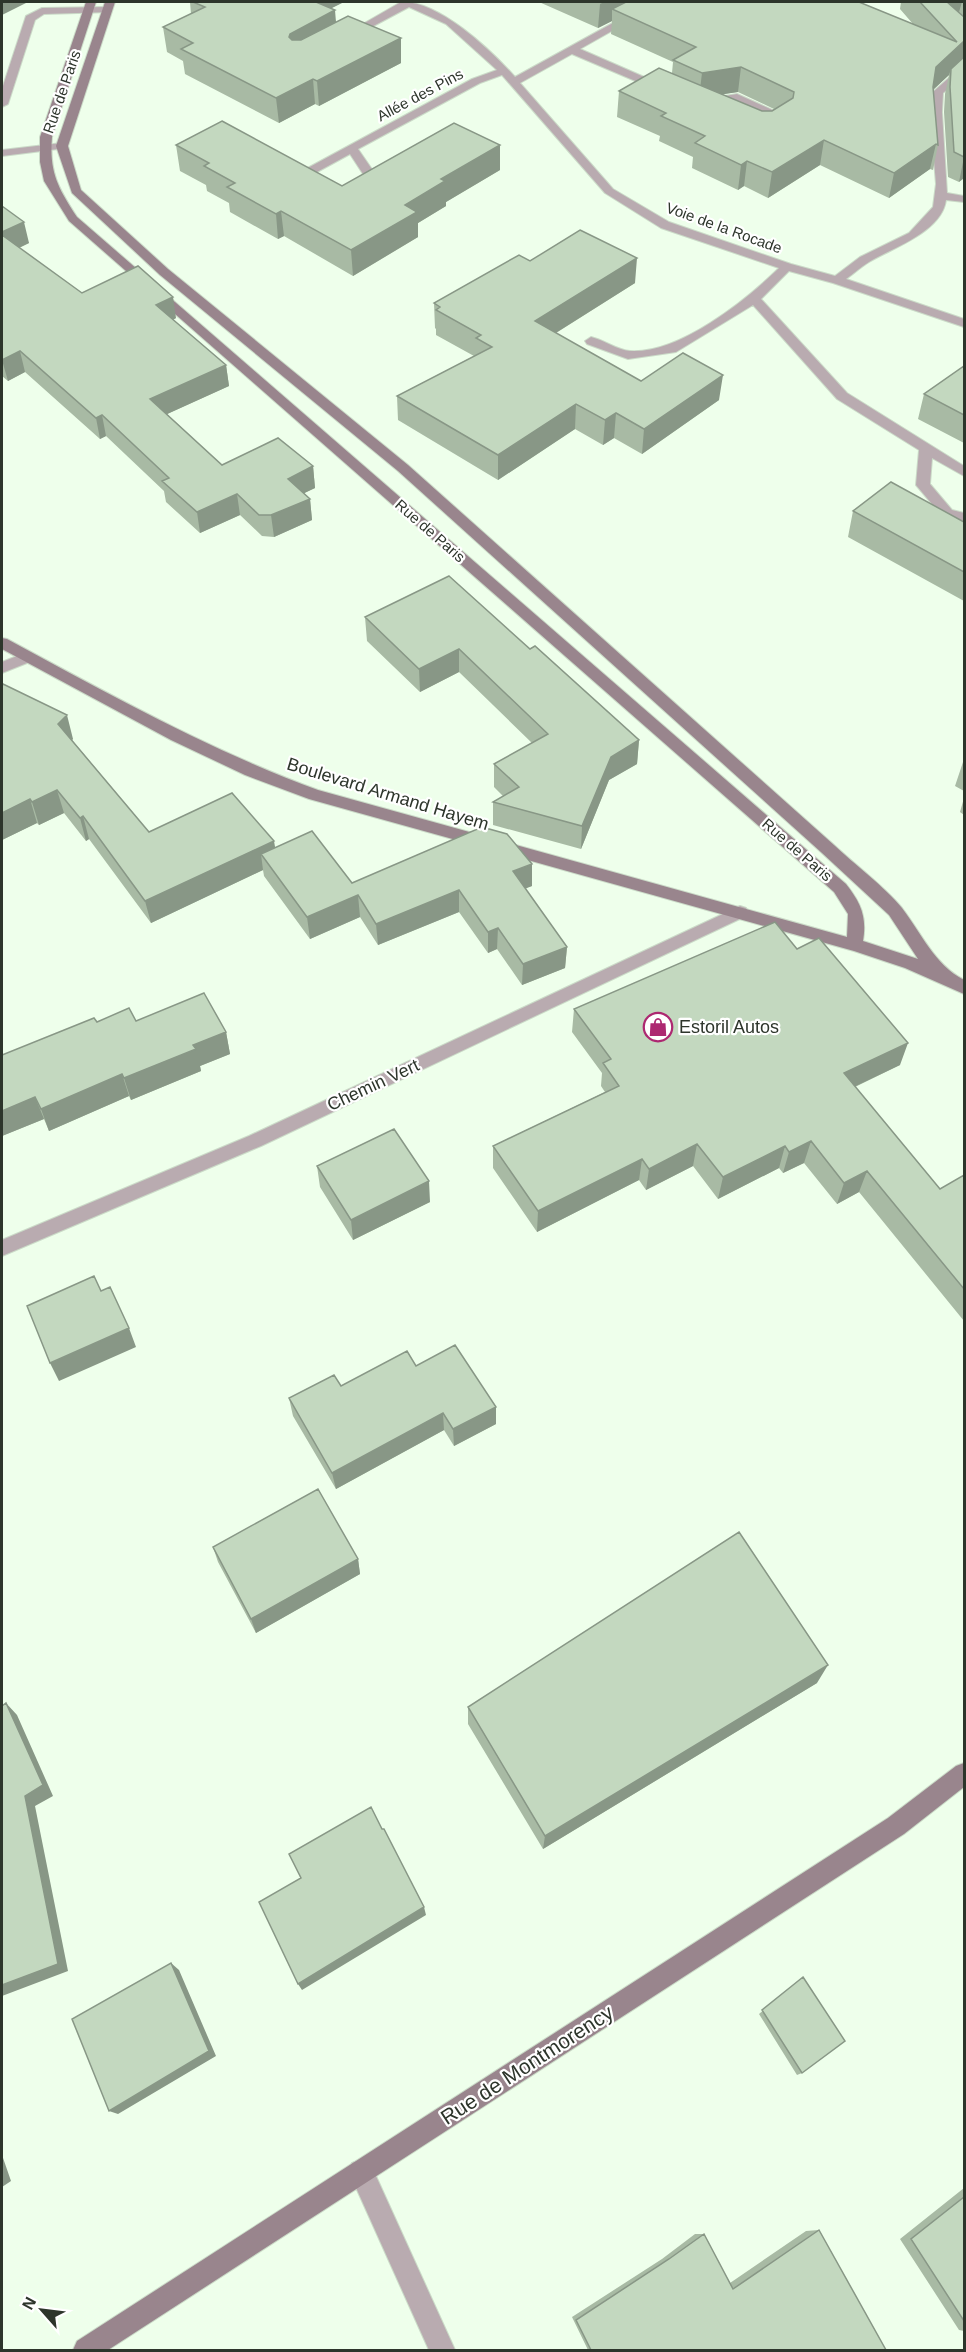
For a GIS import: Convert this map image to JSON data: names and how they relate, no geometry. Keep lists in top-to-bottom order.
{
  "streets": {
    "main road": ["Rue de Paris", "Boulevard Armand Hayem", "Rue de Montmorency"],
    "street": ["Allée des Pins", "Voie de la Rocade", "Chemin Vert"]
  },
  "crossings": [
    ["Rue de Paris", "Boulevard Armand Hayem"],
    ["Allée des Pins", "Voie de la Rocade"],
    ["Boulevard Armand Hayem", "Chemin Vert"]
  ],
  "places": {
    "shop": ["Estoril Autos"]
  },
  "north": "top left"
}
